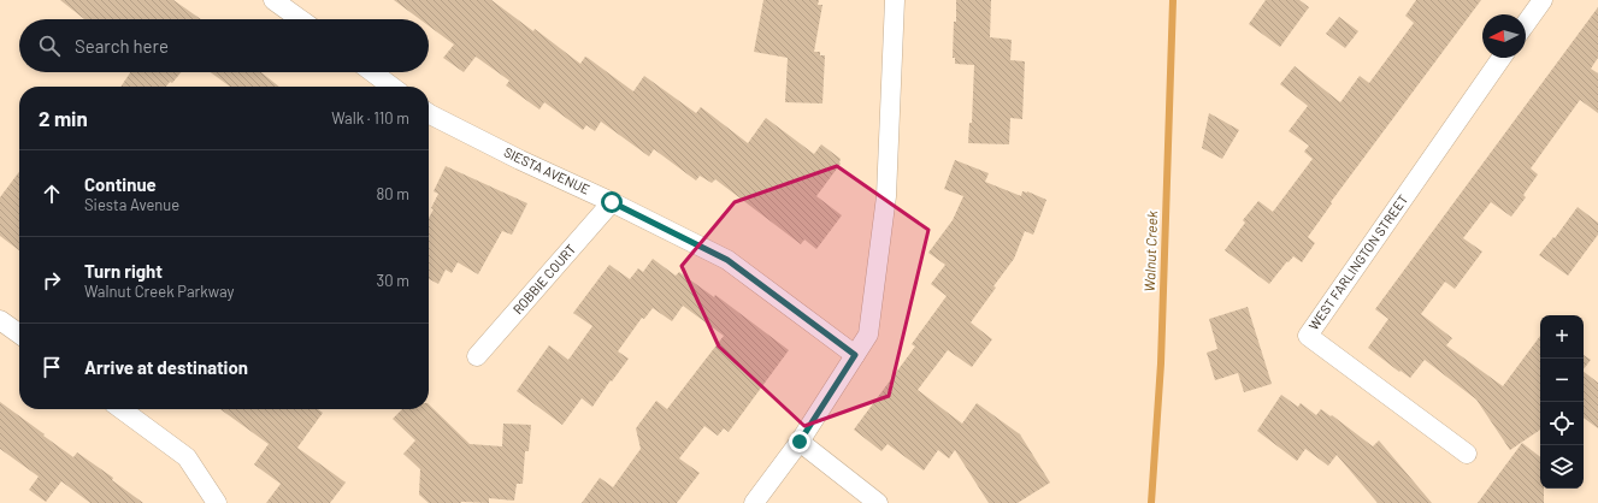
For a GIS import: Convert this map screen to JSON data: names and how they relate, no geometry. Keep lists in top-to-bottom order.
{
  "streets": {
    "street": ["SIESTA AVENUE", "WEST FARLINGTON STREET", "ROBBIE COURT"]
  },
  "crossings": [
    ["SIESTA AVENUE", "ROBBIE COURT"]
  ],
  "water": ["Walnut Creek"],
  "north": "left",
  "page": {
    "search": "Search here",
    "heading": ["2 min", "Walk · 110 m"],
    "list": [
      ["Continue", "Siesta Avenue", "80 m"],
      ["Turn right", "Walnut Creek Parkway", "30 m"],
      "Arrive at destination"
    ],
    "map_buttons": ["+", "−"]
  }
}
